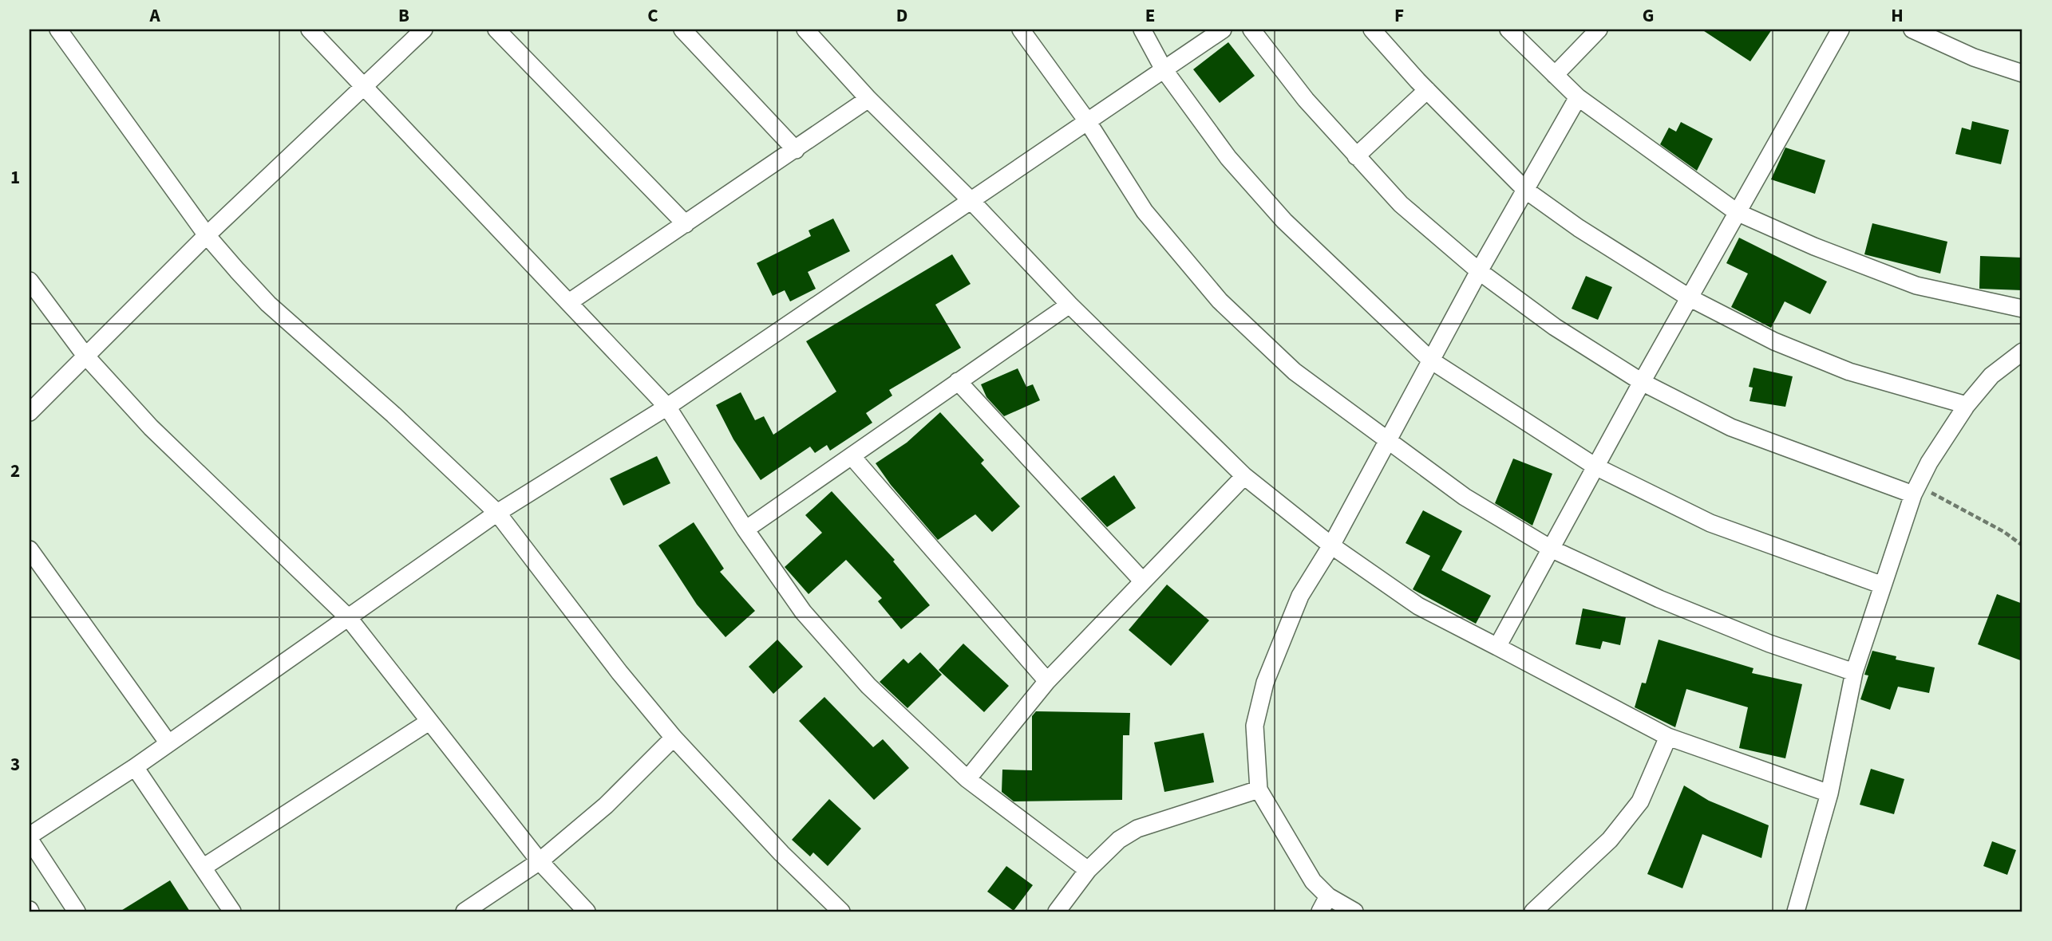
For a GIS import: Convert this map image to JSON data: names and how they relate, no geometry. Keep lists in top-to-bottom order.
{
  "grid": {
    "columns": [
      "A",
      "B",
      "C",
      "D",
      "E",
      "F",
      "G",
      "H"
    ],
    "rows": ["1", "2", "3"]
  }
}
